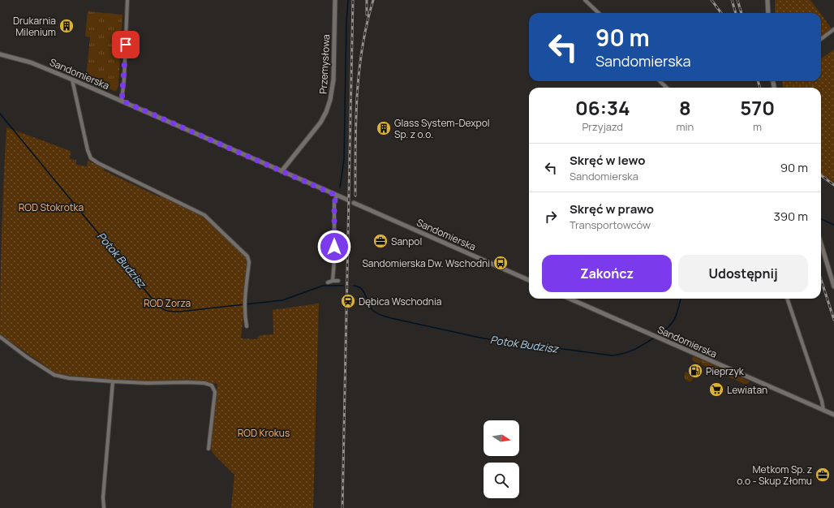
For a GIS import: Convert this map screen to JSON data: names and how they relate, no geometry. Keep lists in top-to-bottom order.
{
  "streets": {
    "street": ["Przemysłowa", "Sandomierska"]
  },
  "crossings": [
    ["Przemysłowa", "Sandomierska"]
  ],
  "water": ["Potok Budzisz"],
  "parks": ["ROD Stokrotka", "ROD Zorza", "ROD Krokus"],
  "places": {
    "building": ["Drukarnia Milenium", "Glass System-Dexpol Sp. z o.o."],
    "office": ["Sanpol", "Metkom Sp. z o.o - Skup Złomu"],
    "bus stop": ["Sandomierska Dw. Wschodni"],
    "station": ["Dębica Wschodnia"],
    "fuel station": ["Pieprzyk"],
    "supermarket": ["Lewiatan"]
  },
  "north": "right",
  "page": {
    "turn": ["90 m", "Sandomierska"],
    "eta": [
      "06:34",
      "Przyjazd",
      "8",
      "min",
      "570",
      "m"
    ],
    "list": [
      {
        "name": "Skręć w lewo",
        "note": "Sandomierska",
        "value": "90 m"
      },
      {
        "name": "Skręć w prawo",
        "note": "Transportowców",
        "value": "390 m"
      }
    ],
    "buttons": ["Zakończ", "Udostępnij"]
  }
}
